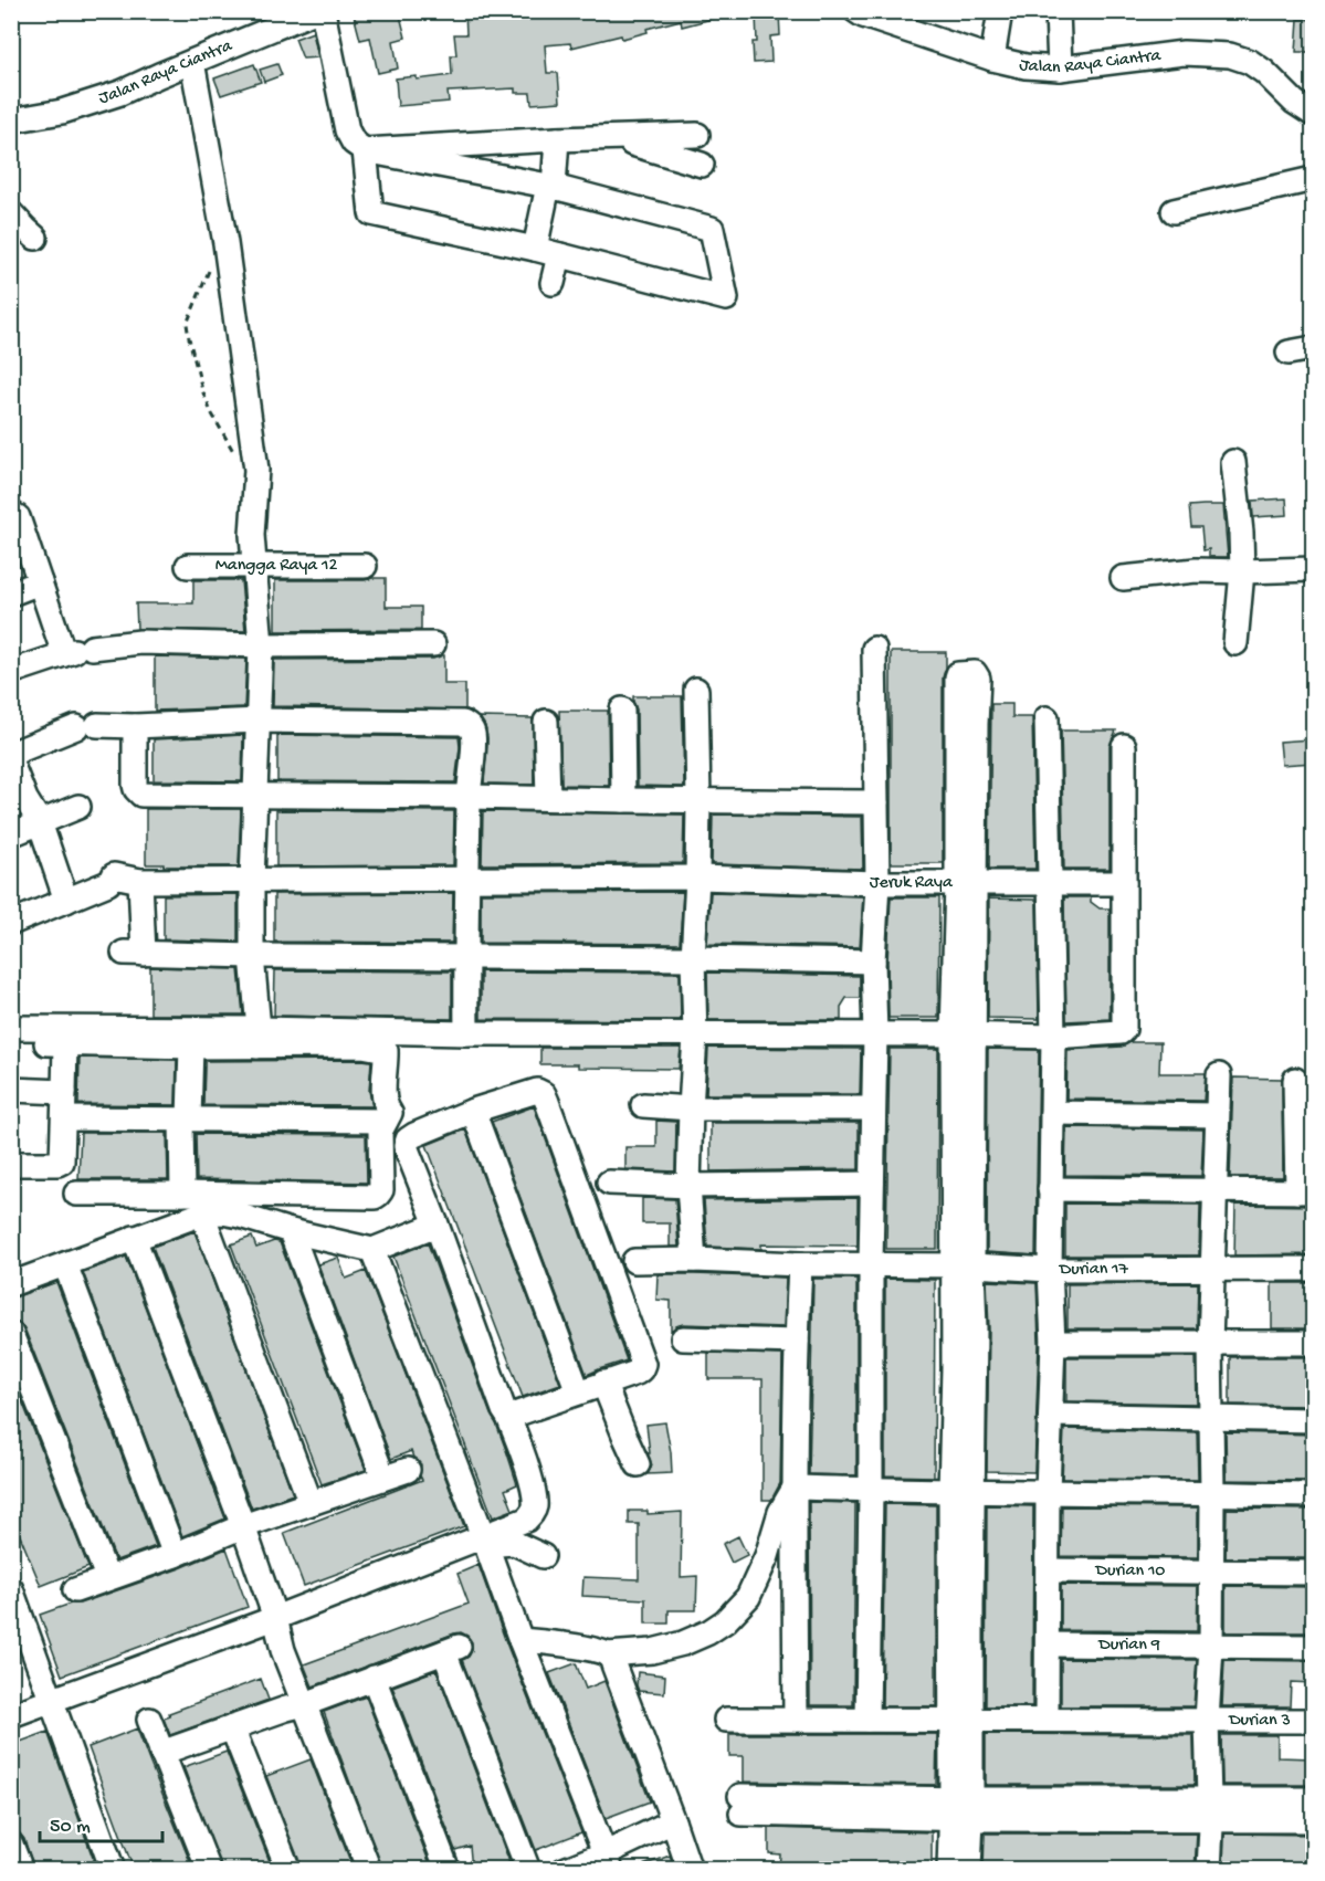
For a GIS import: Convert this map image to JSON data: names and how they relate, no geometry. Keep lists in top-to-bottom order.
{
  "streets": {
    "street": [
      "Jalan Raya Ciantra",
      "Mangga Raya 12",
      "Jeruk Raya",
      "Durian 17",
      "Durian 10",
      "Durian 9",
      "Durian 3"
    ]
  },
  "scale_bar": "50 m"
}
